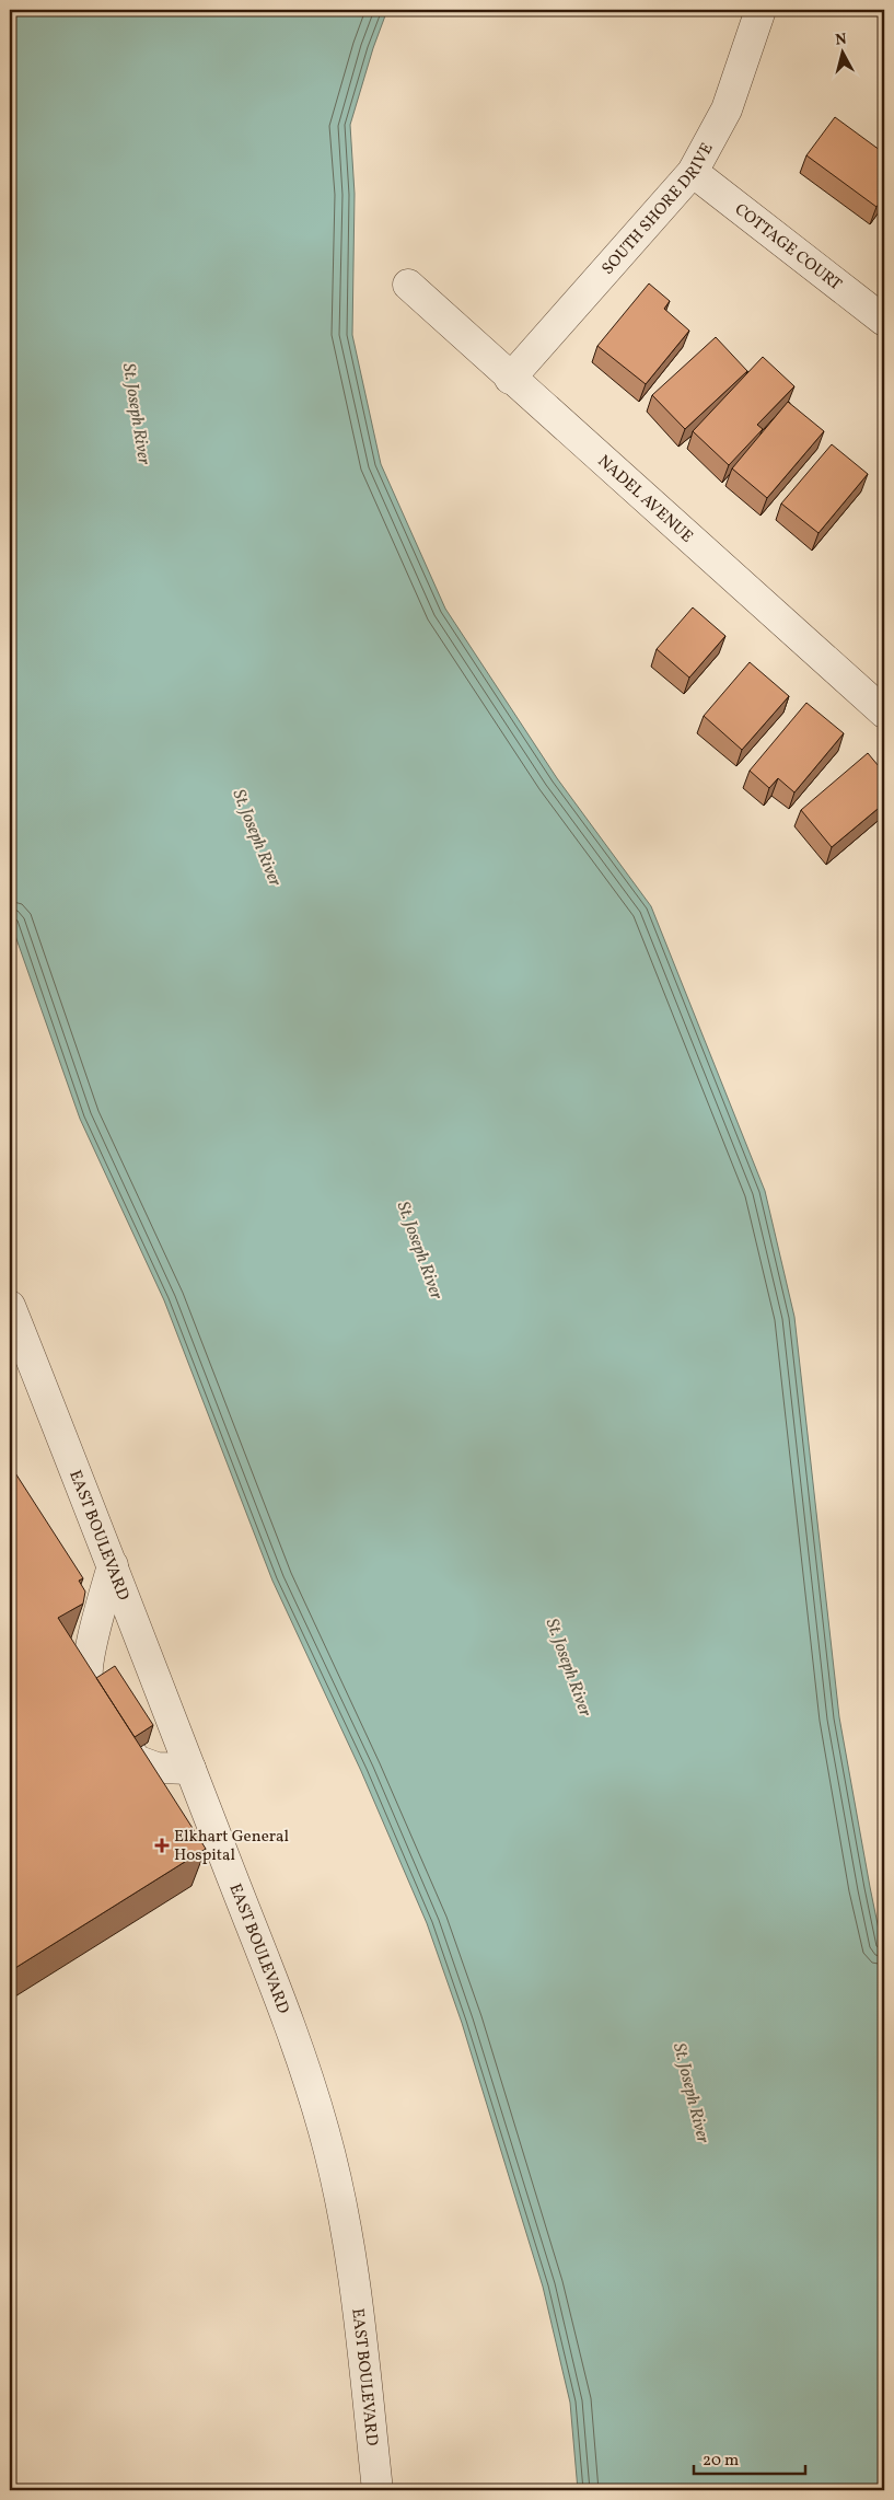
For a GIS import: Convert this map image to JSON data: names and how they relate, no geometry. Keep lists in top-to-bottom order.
{
  "streets": {
    "street": [
      "SOUTH SHORE DRIVE",
      "COTTAGE COURT",
      "NADEL AVENUE",
      "EAST BOULEVARD"
    ]
  },
  "crossings": [
    ["SOUTH SHORE DRIVE", "COTTAGE COURT"],
    ["SOUTH SHORE DRIVE", "NADEL AVENUE"]
  ],
  "water": ["St. Joseph River"],
  "places": {
    "health": ["Elkhart General Hospital"]
  },
  "scale_bar": "20 m",
  "north": "top"
}
